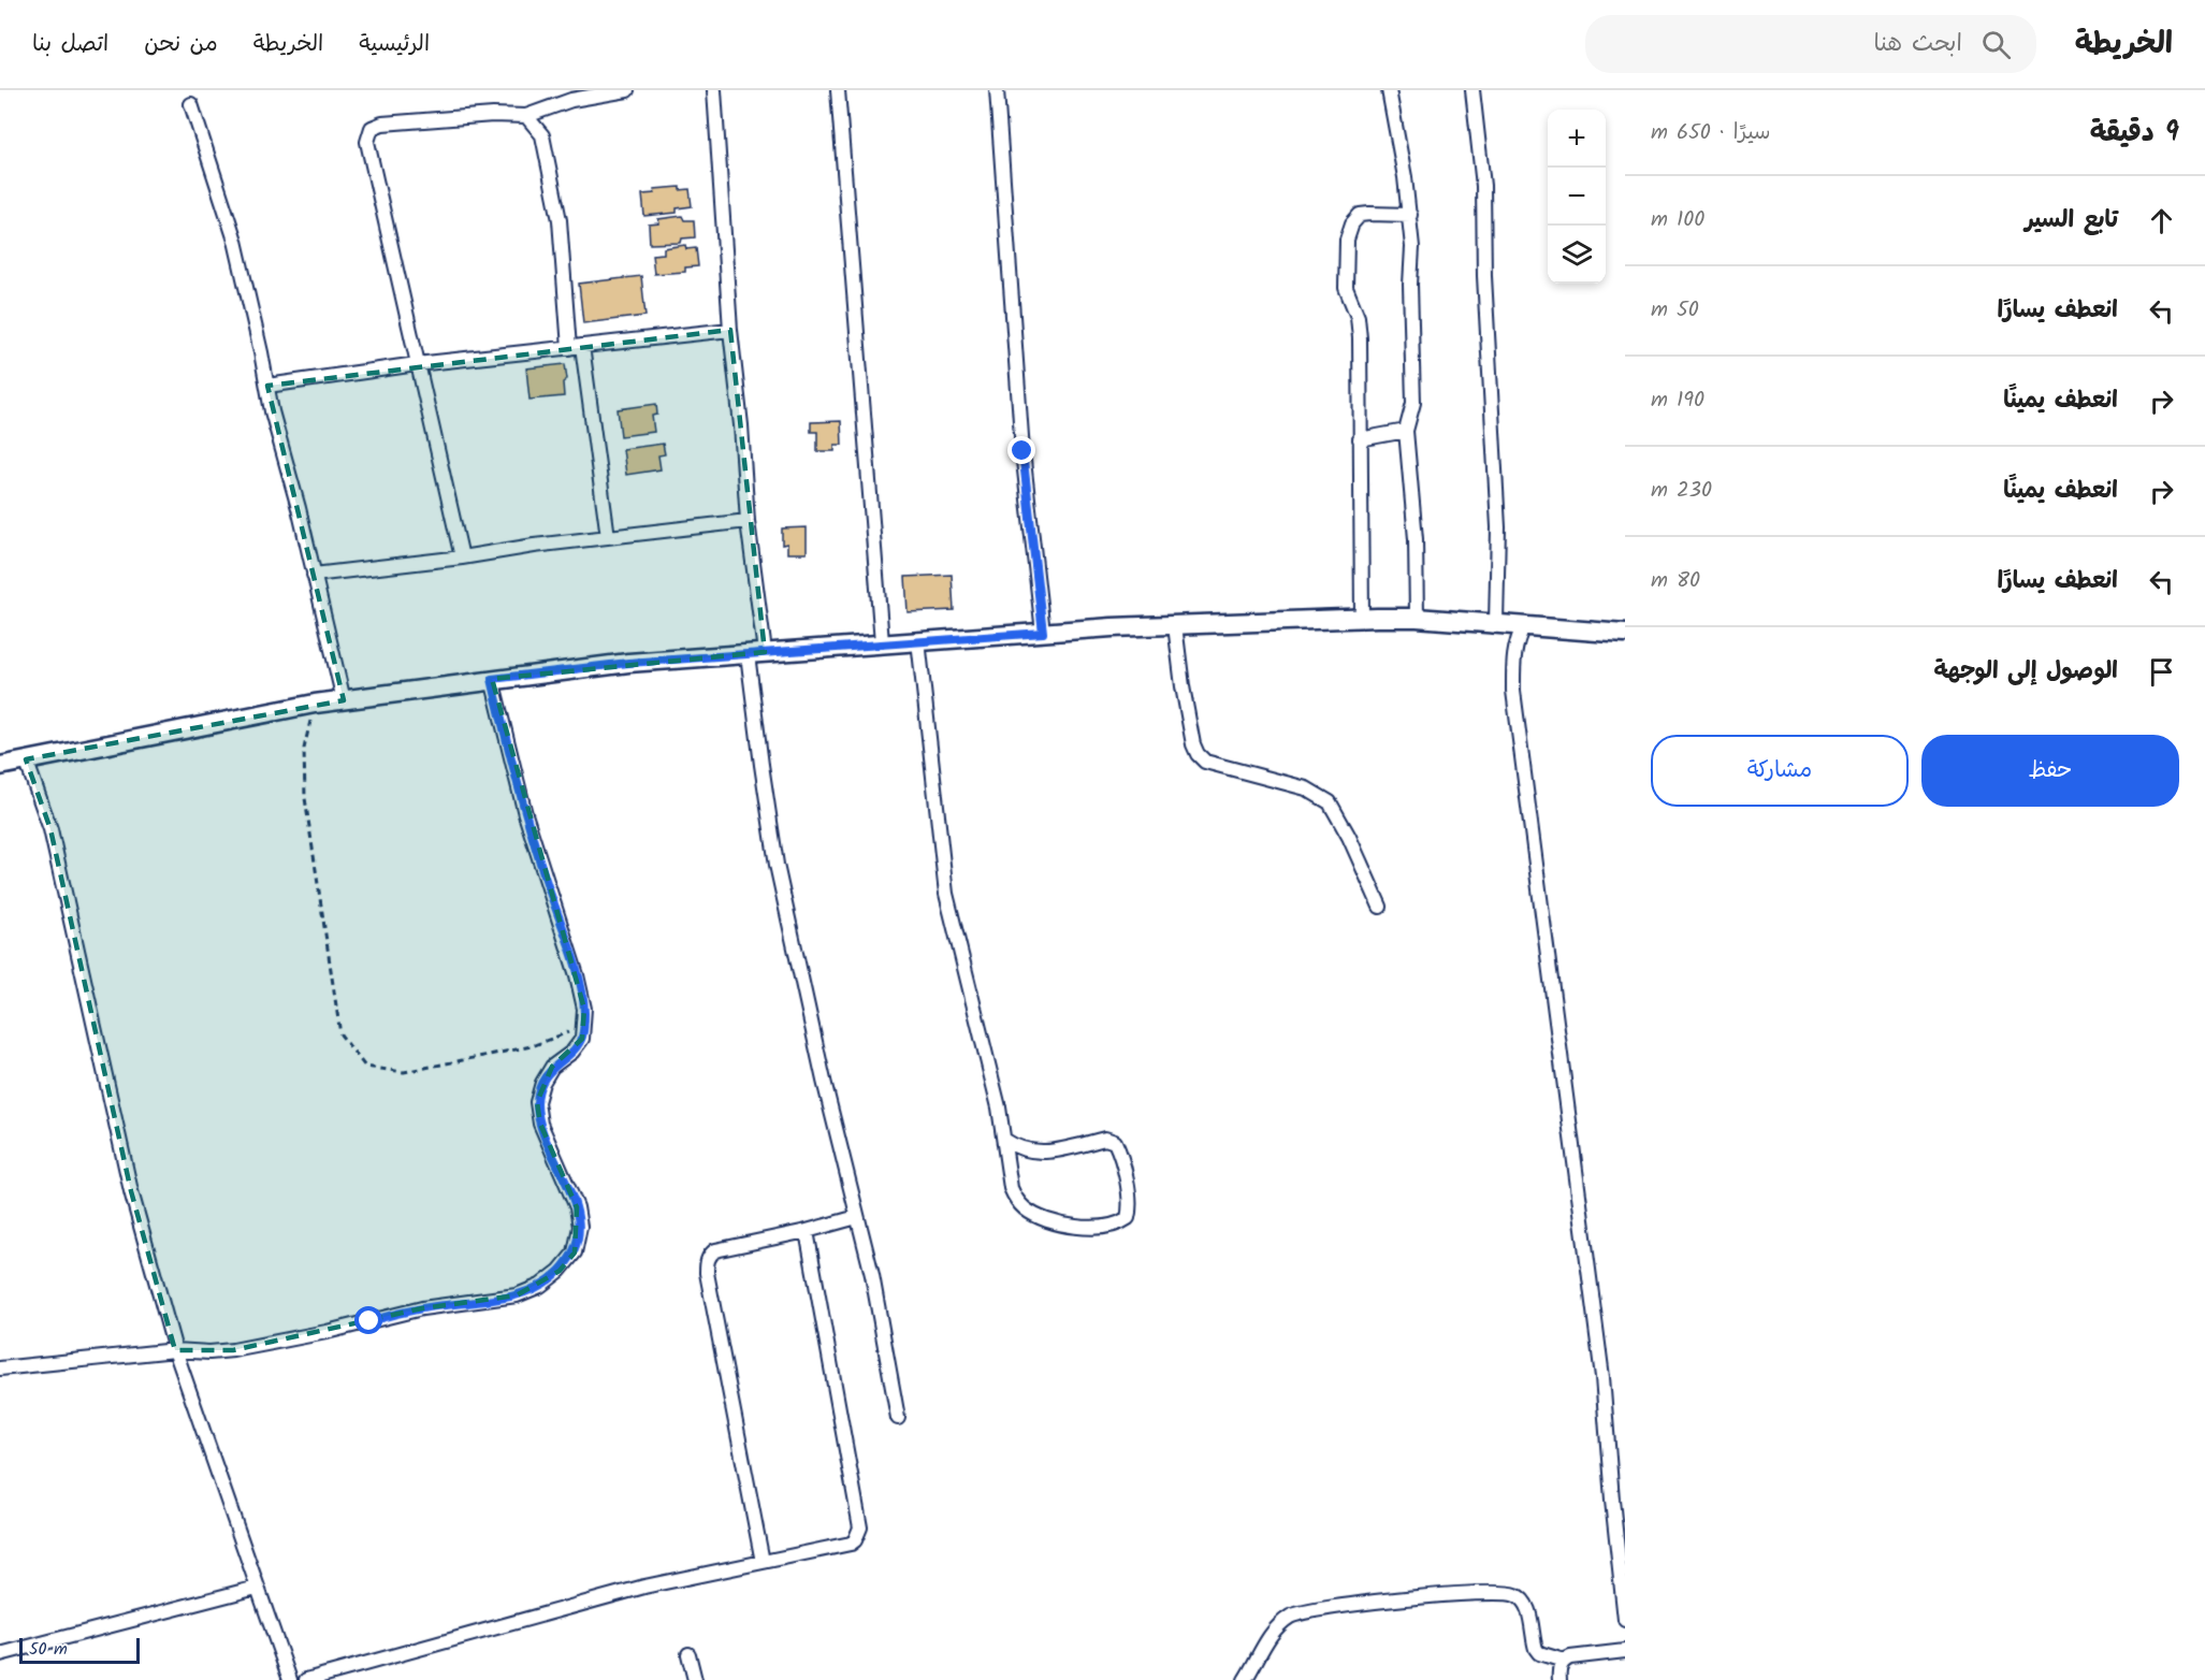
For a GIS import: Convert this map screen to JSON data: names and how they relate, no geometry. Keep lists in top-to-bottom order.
{
  "scale_bar": "50 m",
  "page": {
    "header": "الخريطة",
    "search": "ابحث هنا",
    "nav": [
      "الرئيسية",
      "الخريطة",
      "من نحن",
      "اتصل بنا"
    ],
    "heading": ["9 دقيقة", "سيرًا · 650 m"],
    "map_buttons": ["+", "−"],
    "list": [
      ["تابع السير", "100 m"],
      ["انعطف يسارًا", "50 m"],
      ["انعطف يمينًا", "190 m"],
      ["انعطف يمينًا", "230 m"],
      ["انعطف يسارًا", "80 m"],
      "الوصول إلى الوجهة"
    ],
    "buttons": ["حفظ", "مشاركة"],
    "scale": "50 m"
  }
}
